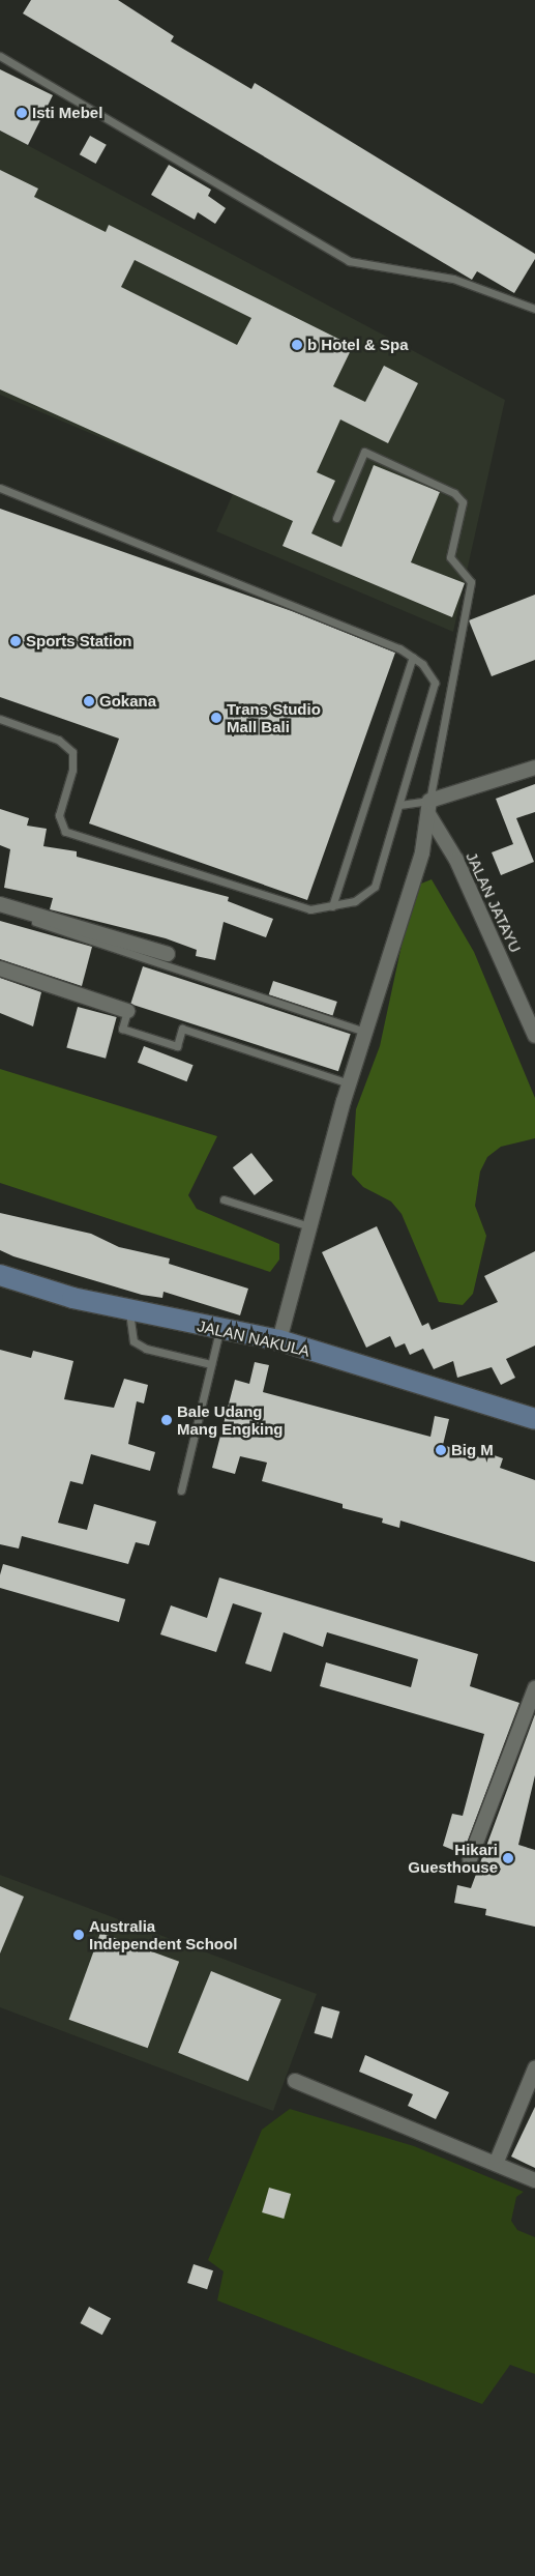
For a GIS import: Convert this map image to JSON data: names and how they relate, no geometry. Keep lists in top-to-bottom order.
{
  "streets": {
    "main road": ["JALAN NAKULA"],
    "street": ["JALAN JATAYU"]
  },
  "places": [
    "Isti Mebel",
    "b Hotel & Spa",
    "Sports Station",
    "Gokana",
    "Trans Studio Mall Bali",
    "Bale Udang Mang Engking",
    "Big M",
    "Hikari Guesthouse",
    "Australia Independent School"
  ]
}
